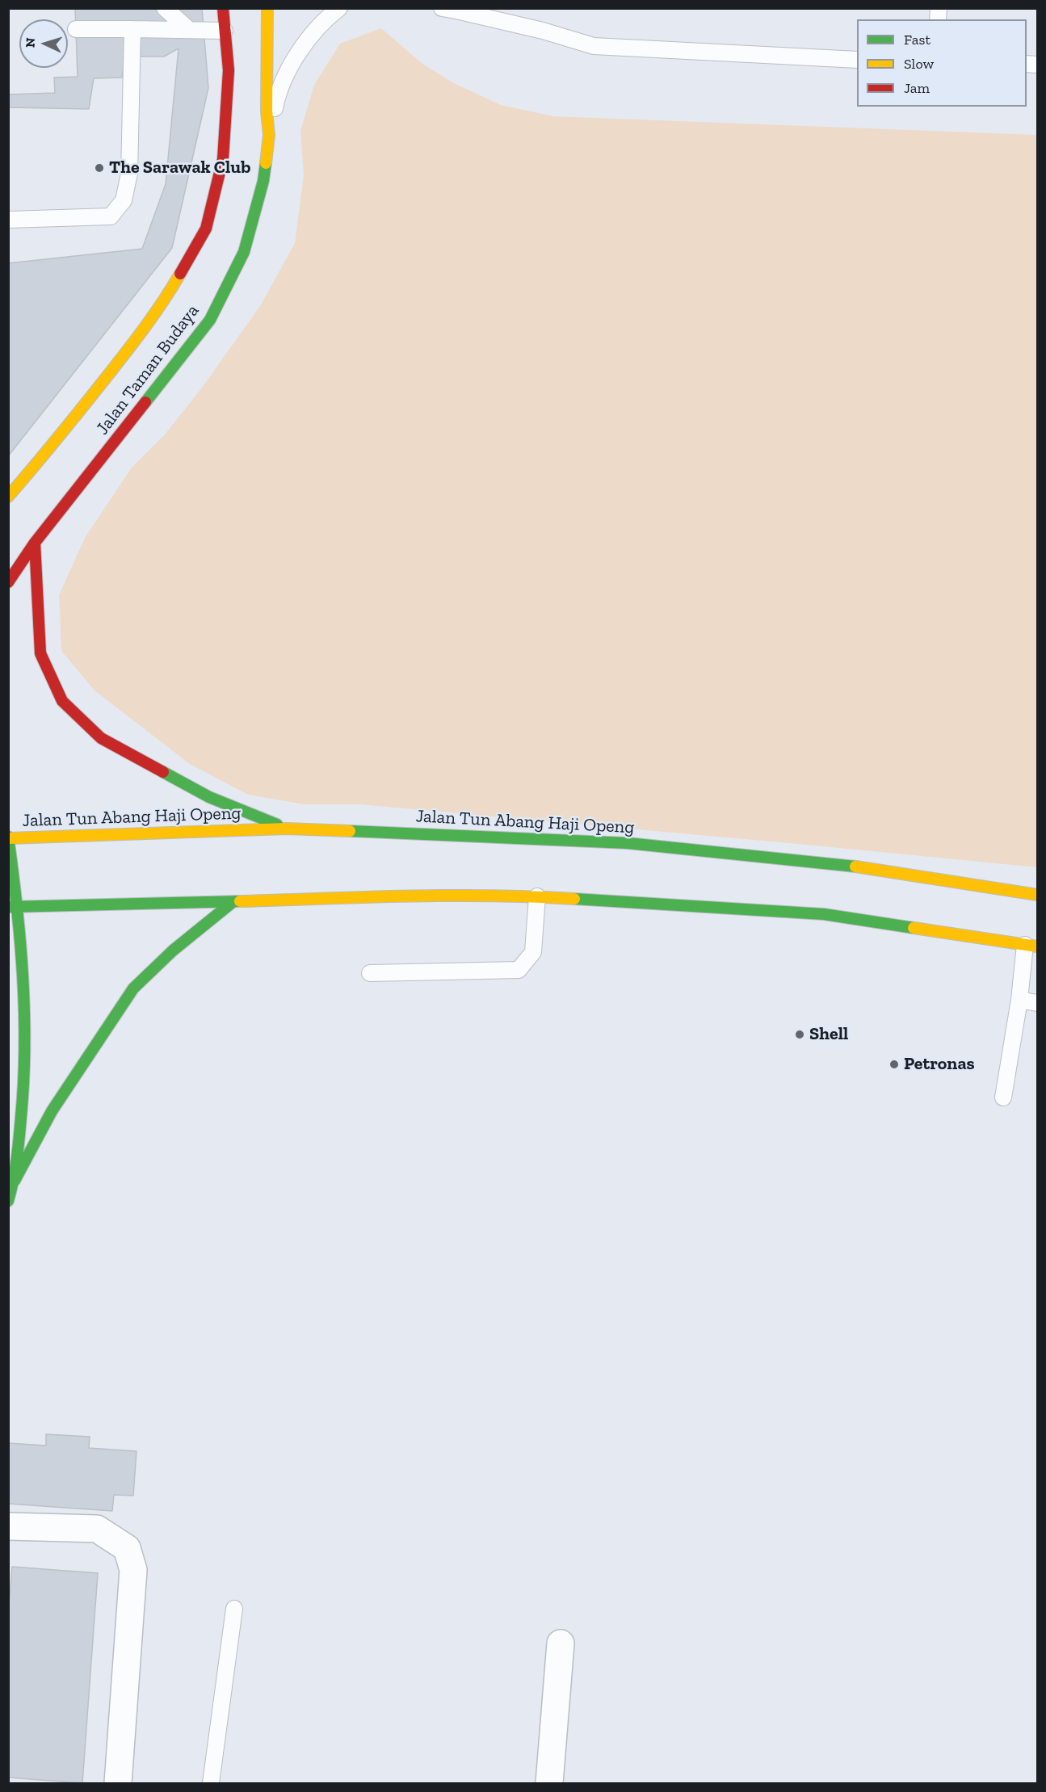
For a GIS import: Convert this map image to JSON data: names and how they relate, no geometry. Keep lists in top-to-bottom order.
{
  "streets": {
    "main road": ["Jalan Taman Budaya", "Jalan Tun Abang Haji Openg"]
  },
  "places": ["The Sarawak Club", "Shell", "Petronas"],
  "legend": ["Fast", "Slow", "Jam"],
  "north": "left"
}
